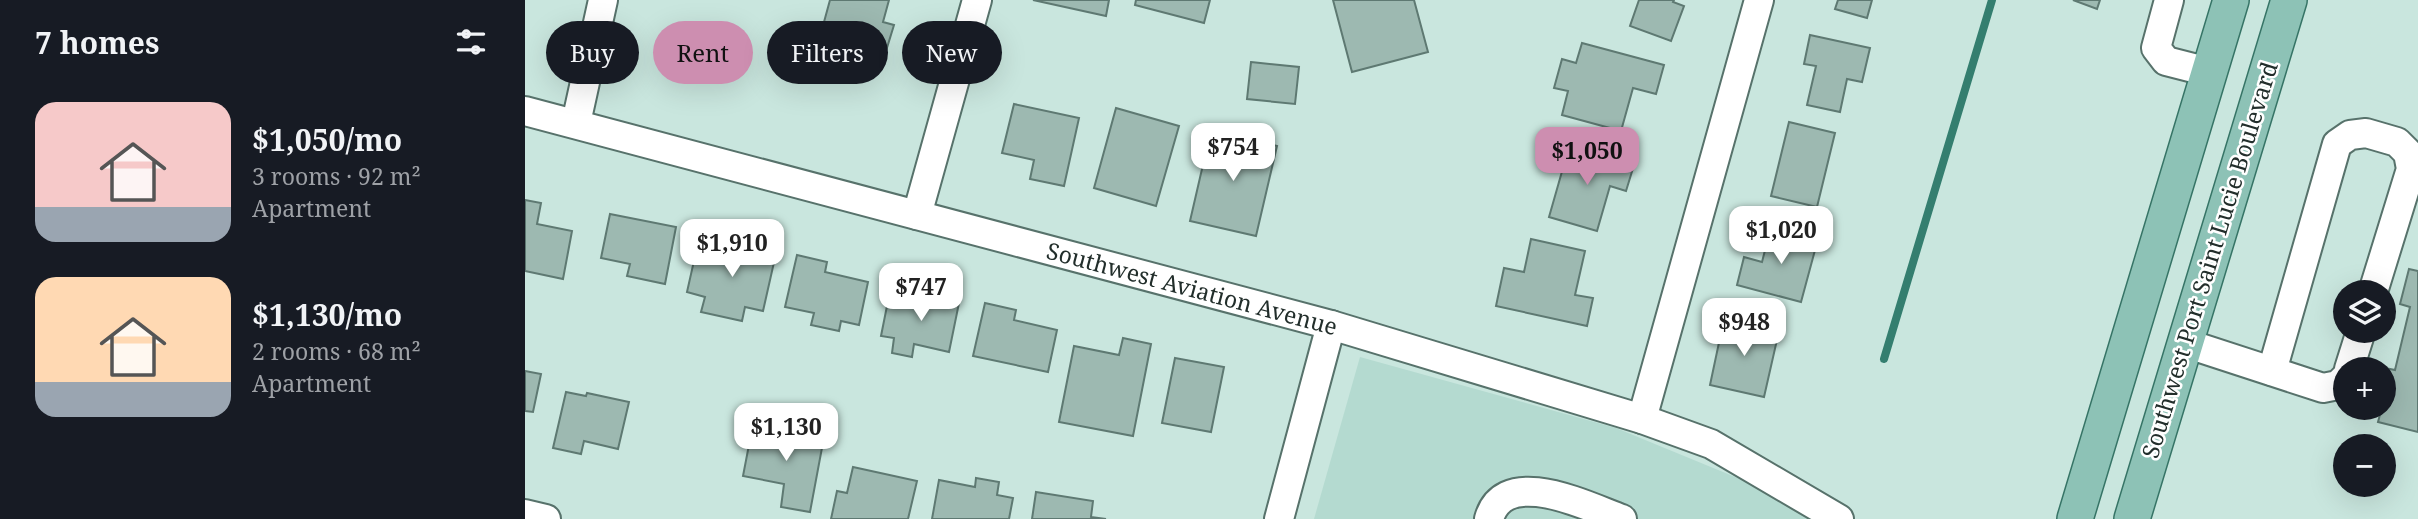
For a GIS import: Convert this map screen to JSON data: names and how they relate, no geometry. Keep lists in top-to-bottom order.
{
  "streets": {
    "main road": ["Southwest Port Saint Lucie Boulevard"],
    "street": ["Southwest Aviation Avenue"]
  },
  "page": {
    "heading": "7 homes",
    "chip": [
      "Buy",
      "Rent",
      "Filters",
      "New"
    ],
    "list": [
      {
        "name": "$1,050/mo",
        "note": "3 rooms · 92 m² · Apartment"
      },
      {
        "name": "$1,130/mo",
        "note": "2 rooms · 68 m² · Apartment"
      }
    ],
    "price": [
      "$754",
      "$1,050",
      "$1,020",
      "$1,910",
      "$747",
      "$948",
      "$1,130"
    ],
    "map_buttons": ["+", "−"]
  }
}
